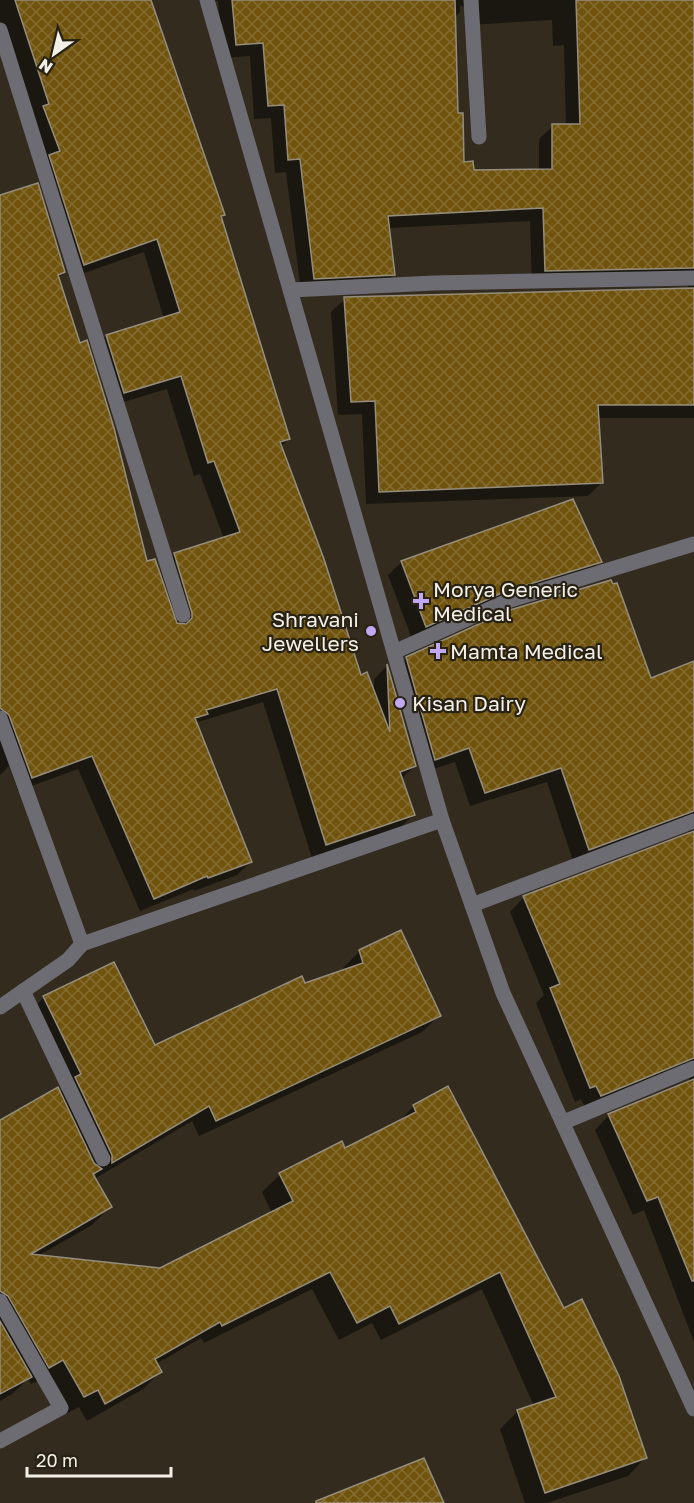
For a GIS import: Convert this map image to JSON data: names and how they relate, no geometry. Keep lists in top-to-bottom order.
{
  "places": {
    "health": ["Morya Generic Medical", "Mamta Medical"],
    "other": ["Shravani Jewellers", "Kisan Dairy"]
  },
  "scale_bar": "20 m",
  "north": "bottom left"
}
